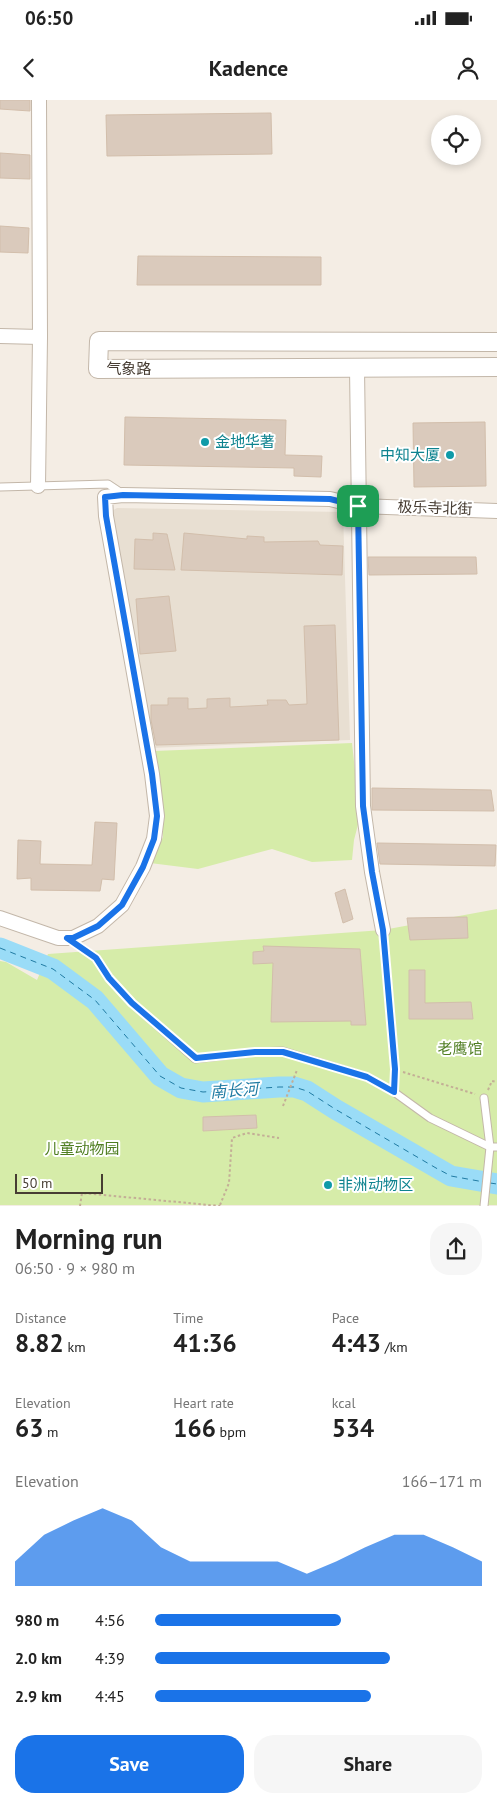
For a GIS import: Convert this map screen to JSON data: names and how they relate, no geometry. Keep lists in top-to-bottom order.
{
  "streets": {
    "street": ["气象路", "极乐寺北街"]
  },
  "water": ["南长河"],
  "parks": ["老鹰馆", "儿童动物园"],
  "places": ["金地华著", "中知大厦", "非洲动物区"],
  "scale_bar": "50 m",
  "page": {
    "status": "06:50",
    "header": "Kadence",
    "scale": "50 m",
    "heading": ["Morning run", "06:50 · 9 × 980 m"],
    "stats": [
      ["Distance", "8.82 km"],
      ["Time", "41:36"],
      ["Pace", "4:43 /km"],
      ["Elevation", "63 m"],
      ["Heart rate", "166 bpm"],
      ["kcal", "534"]
    ],
    "chart": ["Elevation", "166–171 m"],
    "list": [
      {
        "name": "980 m",
        "note": "4:56"
      },
      {
        "name": "2.0 km",
        "note": "4:39"
      },
      {
        "name": "2.9 km",
        "note": "4:45"
      }
    ],
    "buttons": ["Save", "Share"]
  }
}
